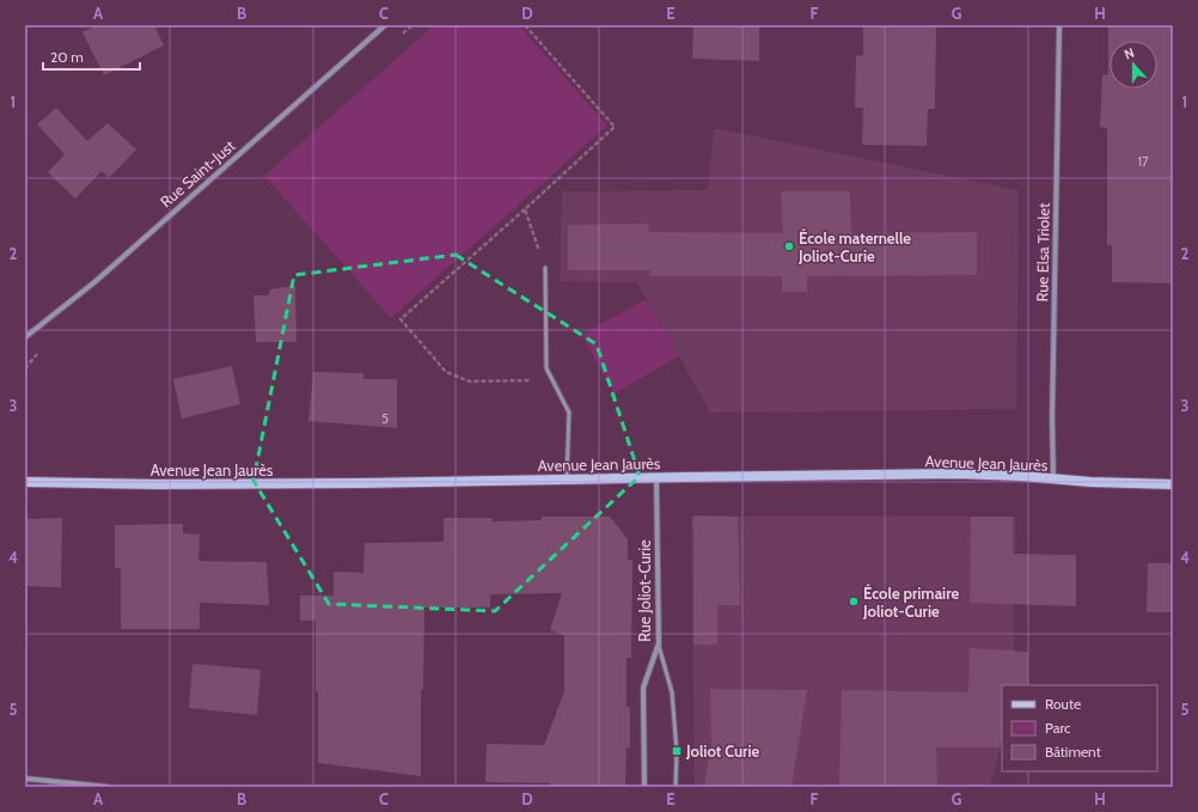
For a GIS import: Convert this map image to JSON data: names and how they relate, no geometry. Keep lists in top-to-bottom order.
{
  "streets": {
    "main road": ["Avenue Jean Jaurès"],
    "street": ["Rue Saint-Just", "Rue Elsa Triolet", "Rue Joliot-Curie"]
  },
  "crossings": [
    ["Rue Elsa Triolet", "Avenue Jean Jaurès"],
    ["Avenue Jean Jaurès", "Rue Joliot-Curie"]
  ],
  "places": {
    "other": ["École maternelle Joliot-Curie", "École primaire Joliot-Curie"],
    "transit": ["Joliot Curie"]
  },
  "house_numbers": ["17", "5"],
  "legend": ["Route", "Parc", "Bâtiment"],
  "scale_bar": "20 m",
  "north": "top",
  "grid": {
    "columns": [
      "A",
      "B",
      "C",
      "D",
      "E",
      "F",
      "G",
      "H"
    ],
    "rows": [
      "1",
      "2",
      "3",
      "4",
      "5"
    ]
  }
}
